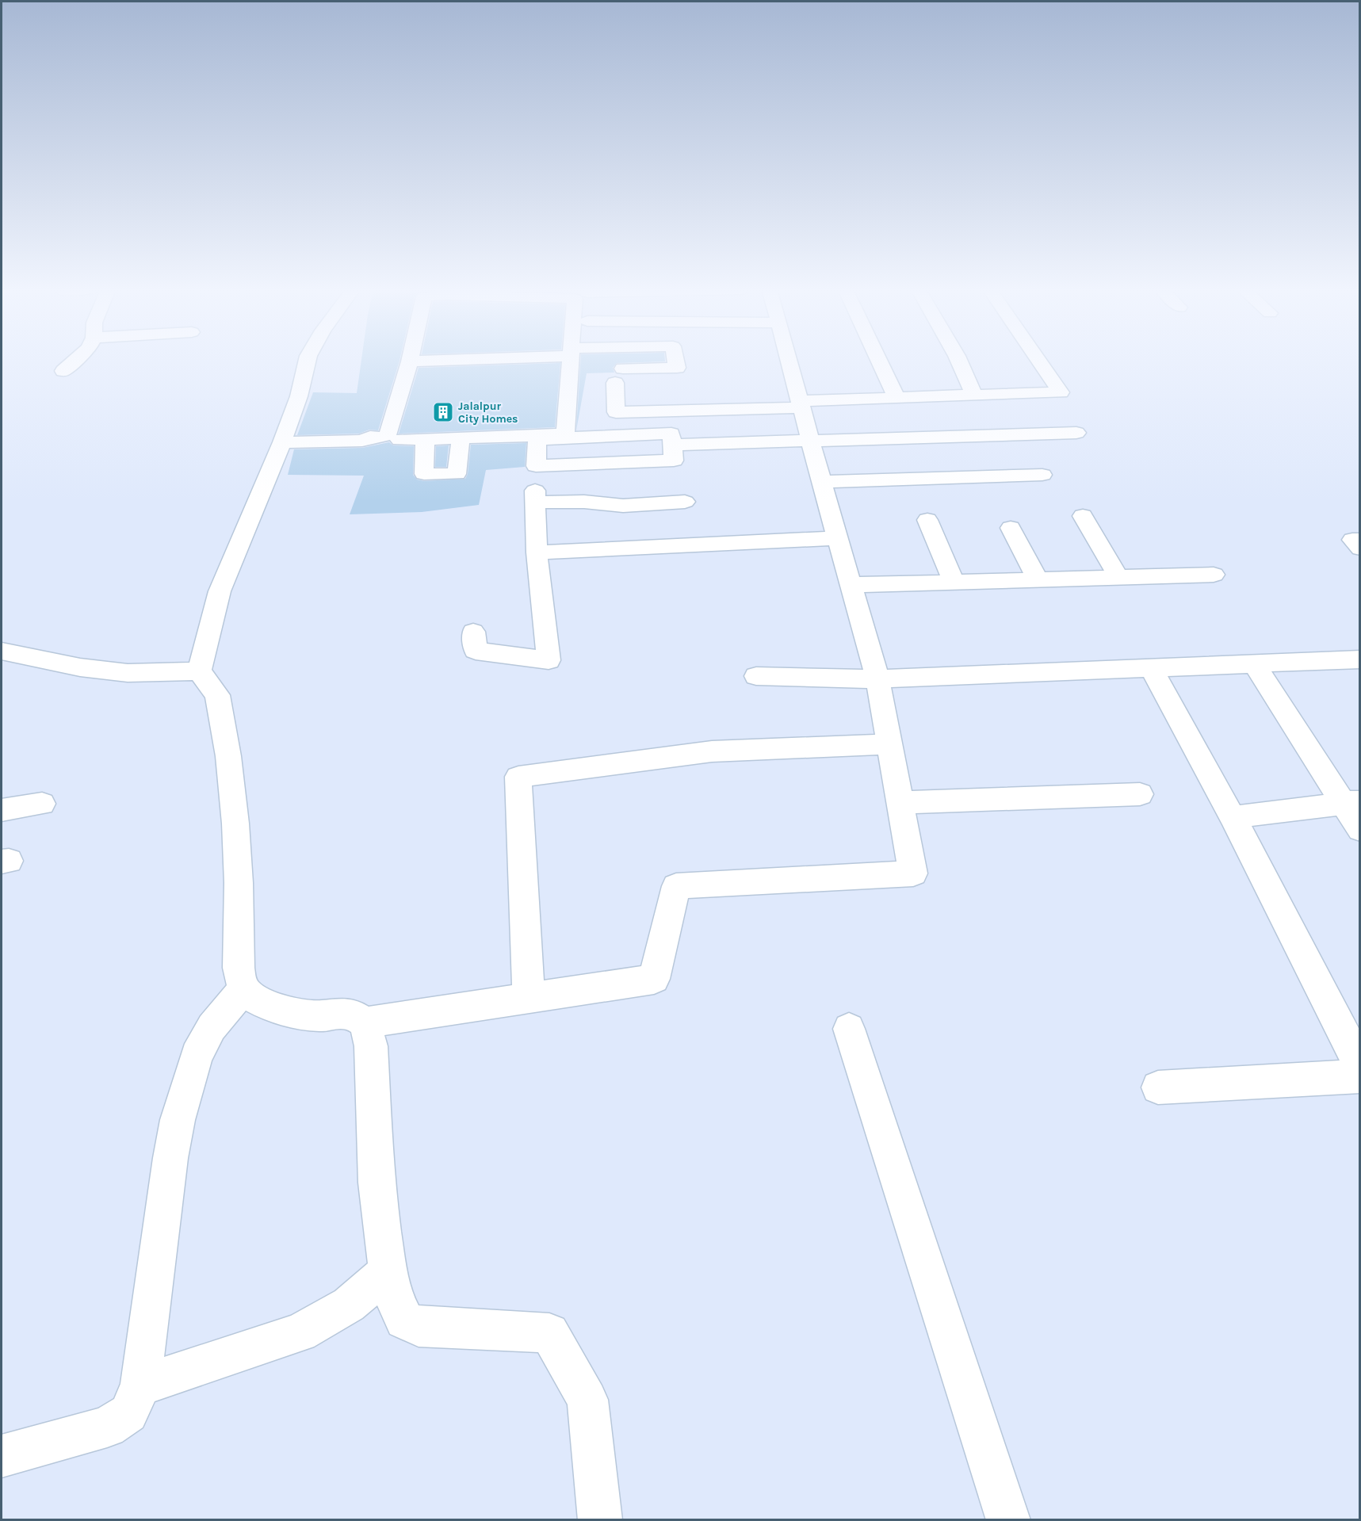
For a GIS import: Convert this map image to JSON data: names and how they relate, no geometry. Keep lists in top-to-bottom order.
{
  "places": {
    "building": ["Jalalpur City Homes"]
  }
}
